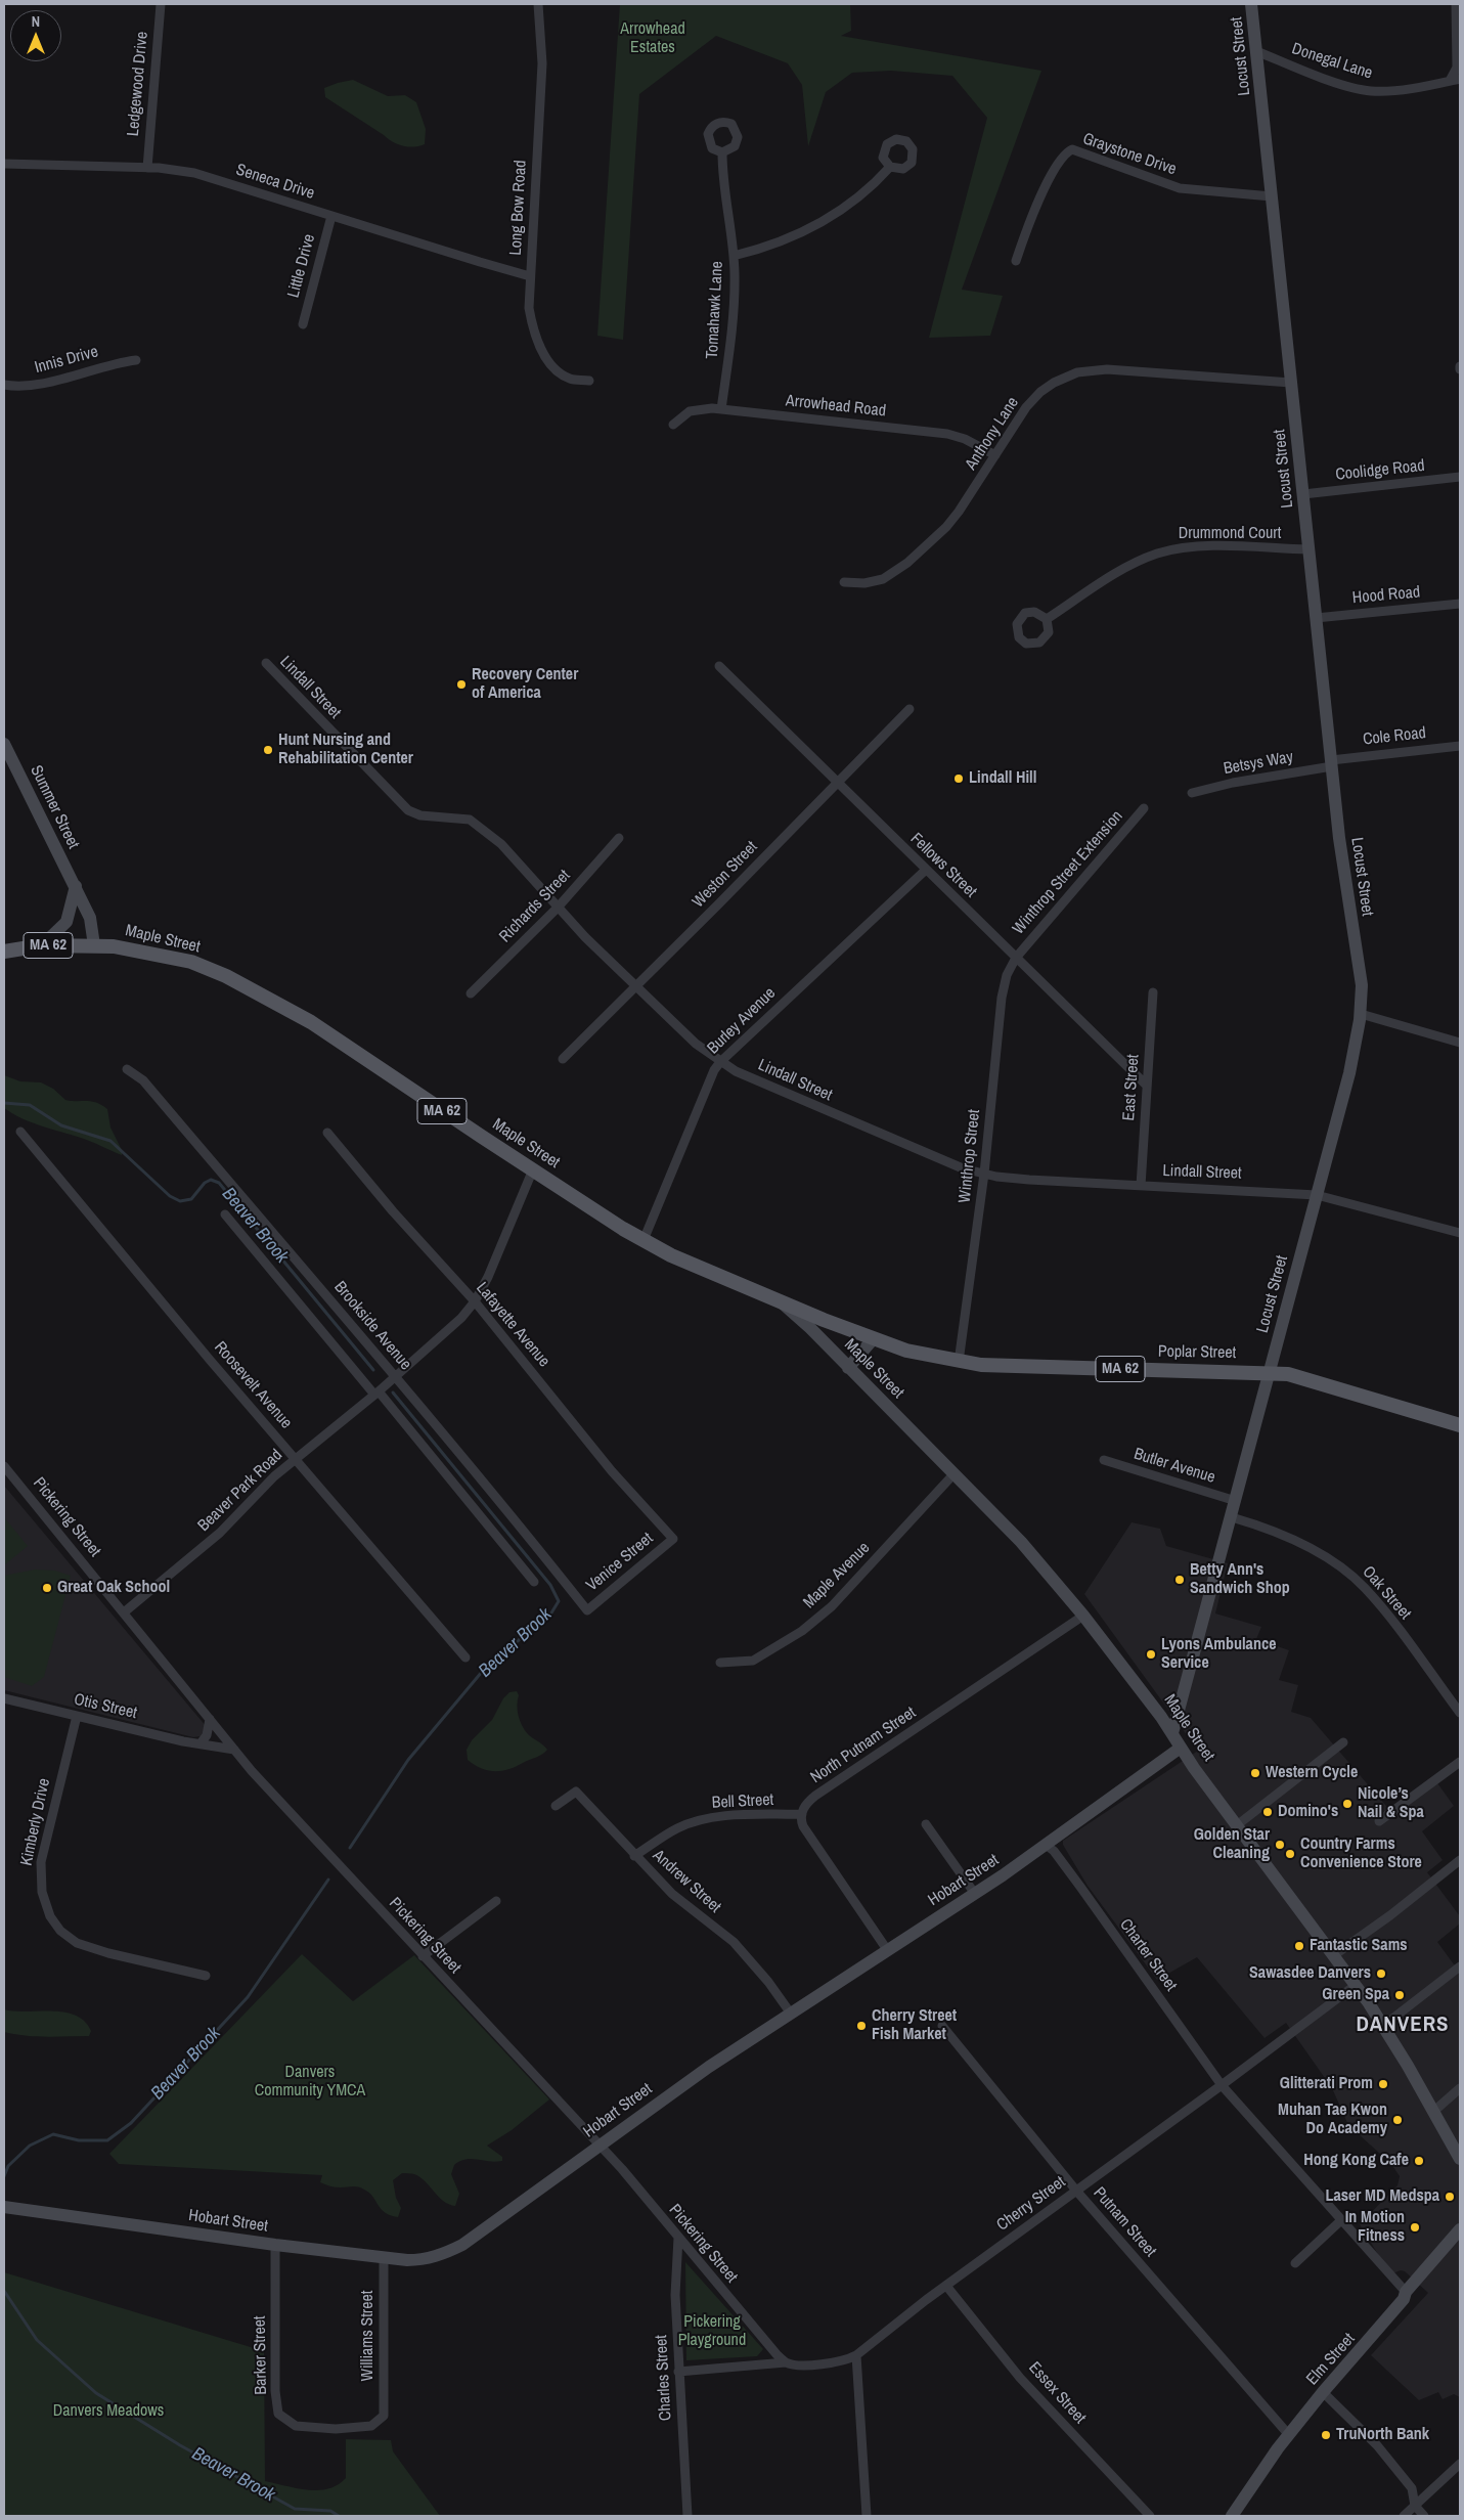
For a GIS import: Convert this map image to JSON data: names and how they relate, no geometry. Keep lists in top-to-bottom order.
{
  "streets": {
    "main road": [
      "Locust Street",
      "Summer Street",
      "Maple Street",
      "MA 62",
      "Poplar Street",
      "Hobart Street",
      "Elm Street"
    ],
    "street": [
      "Donegal Lane",
      "Ledgewood Drive",
      "Graystone Drive",
      "Seneca Drive",
      "Long Bow Road",
      "Little Drive",
      "Tomahawk Lane",
      "Innis Drive",
      "Arrowhead Road",
      "Anthony Lane",
      "Coolidge Road",
      "Drummond Court",
      "Hood Road",
      "Lindall Street",
      "Cole Road",
      "Betsys Way",
      "Fellows Street",
      "Winthrop Street Extension",
      "Weston Street",
      "Richards Street",
      "Burley Avenue",
      "East Street",
      "Winthrop Street",
      "Lafayette Avenue",
      "Brookside Avenue",
      "Roosevelt Avenue",
      "Butler Avenue",
      "Beaver Park Road",
      "Pickering Street",
      "Venice Street",
      "Maple Avenue",
      "Oak Street",
      "Otis Street",
      "North Putnam Street",
      "Bell Street",
      "Kimberly Drive",
      "Andrew Street",
      "Charter Street",
      "Cherry Street",
      "Putnam Street",
      "Williams Street",
      "Barker Street",
      "Charles Street",
      "Essex Street"
    ]
  },
  "crossings": [
    ["Locust Street", "Donegal Lane"],
    ["Locust Street", "Graystone Drive"],
    ["Locust Street", "Anthony Lane"],
    ["Locust Street", "Coolidge Road"],
    ["Locust Street", "Drummond Court"],
    ["Locust Street", "Hood Road"],
    ["Locust Street", "Lindall Street"],
    ["Locust Street", "Cole Road"],
    ["Locust Street", "Betsys Way"],
    ["Locust Street", "Maple Street"],
    ["Locust Street", "Poplar Street"],
    ["Locust Street", "Butler Avenue"],
    ["Locust Street", "Oak Street"],
    ["Ledgewood Drive", "Seneca Drive"],
    ["Seneca Drive", "Long Bow Road"],
    ["Seneca Drive", "Little Drive"],
    ["Tomahawk Lane", "Arrowhead Road"],
    ["Arrowhead Road", "Anthony Lane"],
    ["Lindall Street", "Weston Street"],
    ["Lindall Street", "Richards Street"],
    ["Lindall Street", "Burley Avenue"],
    ["Lindall Street", "East Street"],
    ["Lindall Street", "Winthrop Street"],
    ["Cole Road", "Betsys Way"],
    ["Summer Street", "Maple Street"],
    ["Fellows Street", "Winthrop Street Extension"],
    ["Fellows Street", "Weston Street"],
    ["Fellows Street", "Burley Avenue"],
    ["Fellows Street", "East Street"],
    ["Fellows Street", "Winthrop Street"],
    ["Winthrop Street Extension", "Winthrop Street"],
    ["Maple Street", "Burley Avenue"],
    ["Maple Street", "Poplar Street"],
    ["Maple Street", "Beaver Park Road"],
    ["Maple Street", "Maple Avenue"],
    ["Maple Street", "North Putnam Street"],
    ["Maple Street", "Hobart Street"],
    ["Maple Street", "Cherry Street"],
    ["Winthrop Street", "Poplar Street"],
    ["Lafayette Avenue", "Beaver Park Road"],
    ["Lafayette Avenue", "Venice Street"],
    ["Brookside Avenue", "Beaver Park Road"],
    ["Brookside Avenue", "Venice Street"],
    ["Roosevelt Avenue", "Beaver Park Road"],
    ["Beaver Park Road", "Pickering Street"],
    ["Pickering Street", "Otis Street"],
    ["Pickering Street", "Hobart Street"],
    ["Pickering Street", "Charles Street"],
    ["Otis Street", "Kimberly Drive"],
    ["North Putnam Street", "Bell Street"],
    ["Bell Street", "Andrew Street"],
    ["Hobart Street", "Andrew Street"],
    ["Hobart Street", "Charter Street"],
    ["Hobart Street", "Williams Street"],
    ["Hobart Street", "Barker Street"],
    ["Charter Street", "Cherry Street"],
    ["Charter Street", "Elm Street"],
    ["Cherry Street", "Putnam Street"],
    ["Cherry Street", "Essex Street"],
    ["Putnam Street", "Elm Street"],
    ["Williams Street", "Barker Street"]
  ],
  "districts": ["DANVERS"],
  "water": ["Beaver Brook"],
  "parks": [
    "Arrowhead Estates",
    "Danvers Community YMCA",
    "Pickering Playground",
    "Danvers Meadows"
  ],
  "places": [
    "Recovery Center of America",
    "Hunt Nursing and Rehabilitation Center",
    "Lindall Hill",
    "Betty Ann's Sandwich Shop",
    "Great Oak School",
    "Lyons Ambulance Service",
    "Western Cycle",
    "Nicole’s Nail & Spa",
    "Domino's",
    "Golden Star Cleaning",
    "Country Farms Convenience Store",
    "Fantastic Sams",
    "Sawasdee Danvers",
    "Green Spa",
    "Cherry Street Fish Market",
    "Glitterati Prom",
    "Muhan Tae Kwon Do Academy",
    "Hong Kong Cafe",
    "Laser MD Medspa",
    "In Motion Fitness",
    "TruNorth Bank"
  ],
  "north": "top"
}
